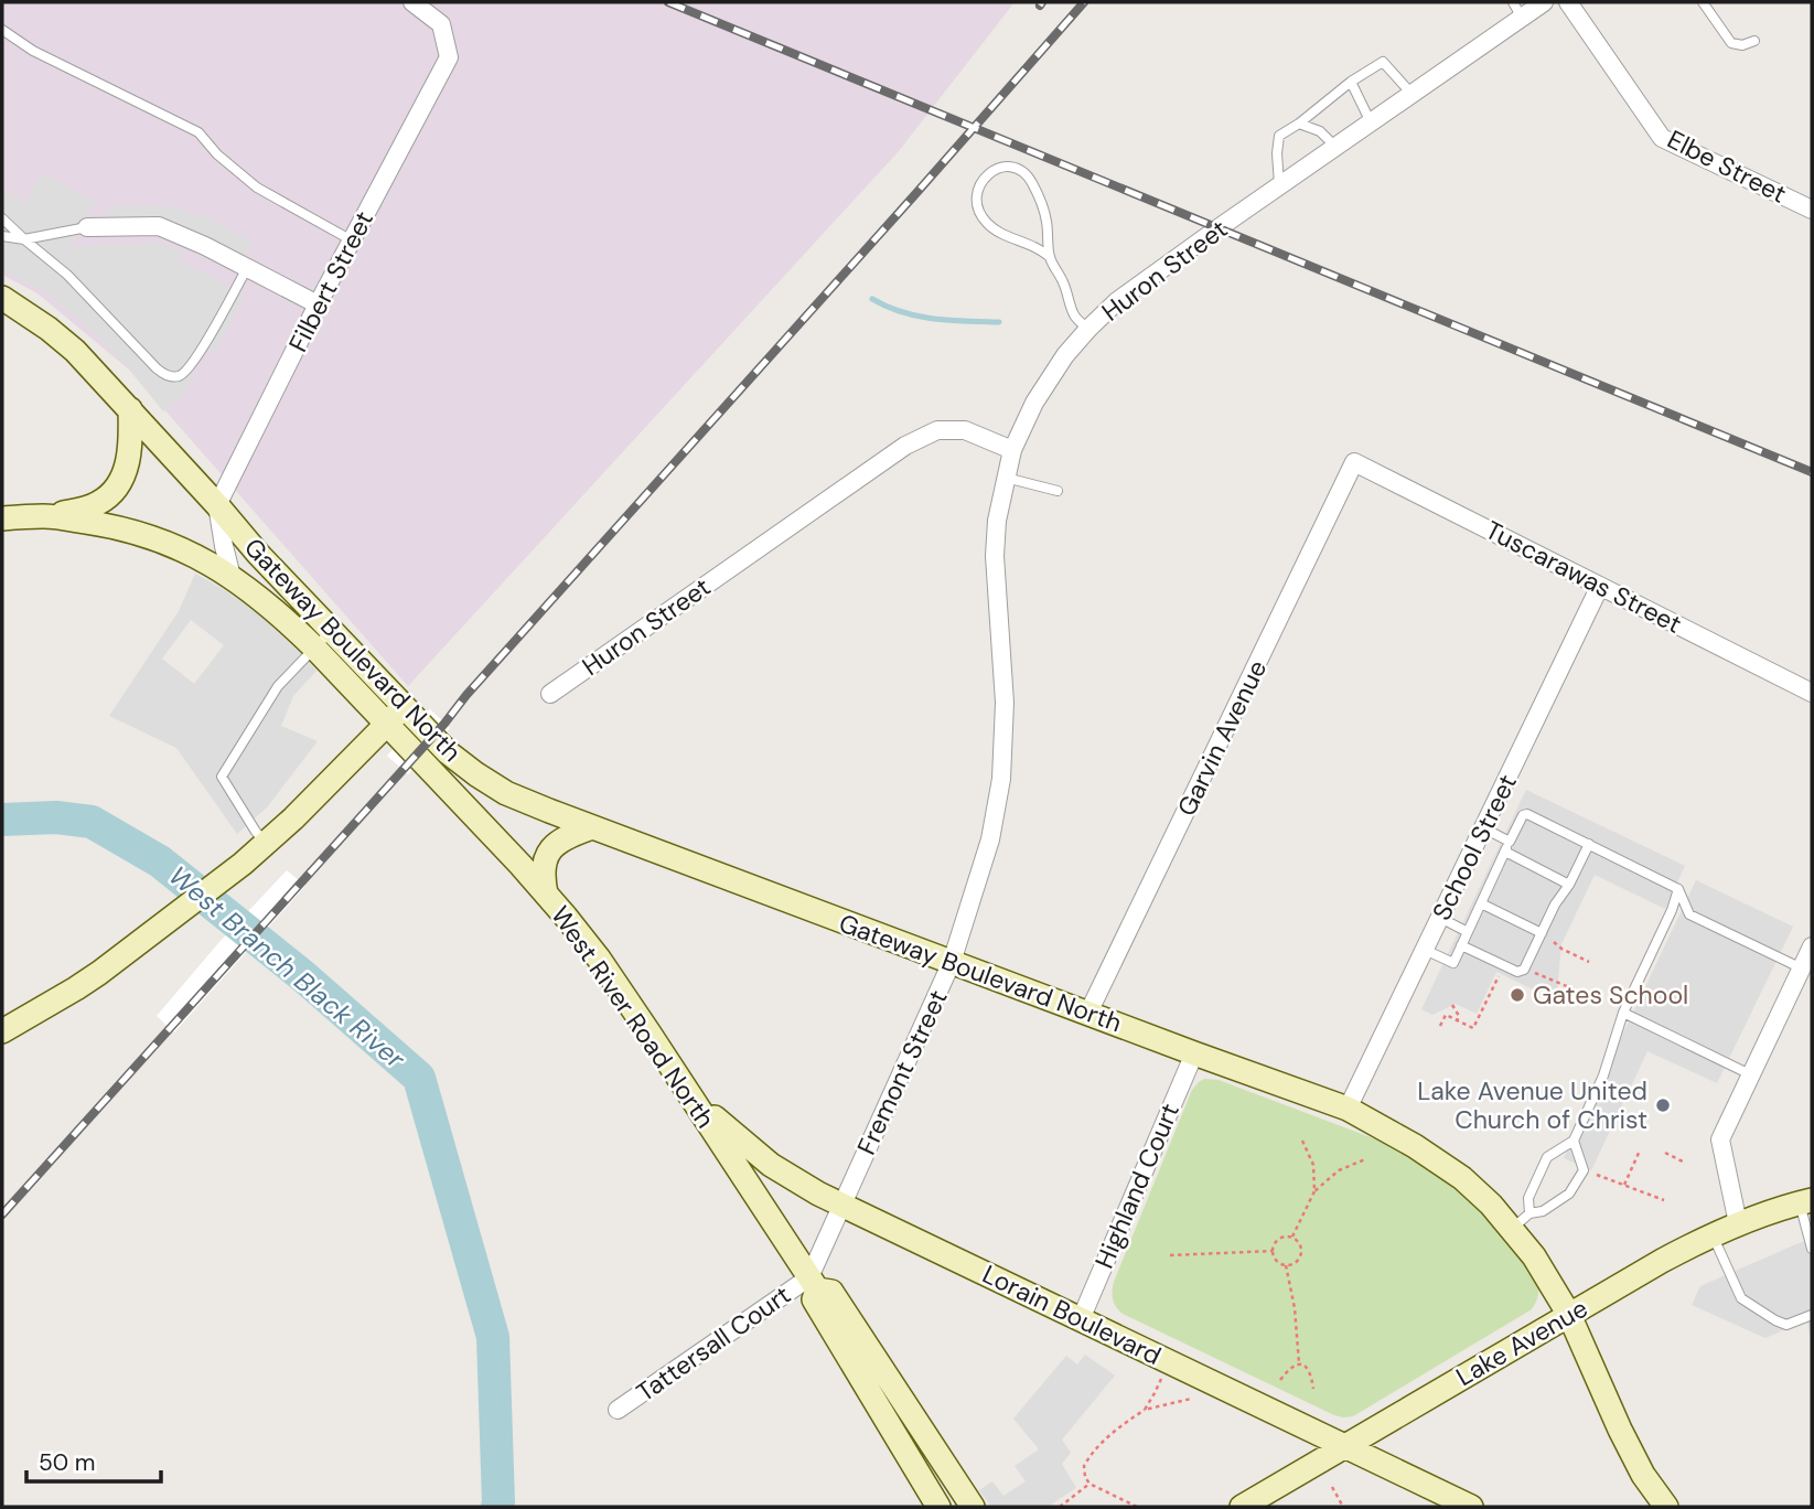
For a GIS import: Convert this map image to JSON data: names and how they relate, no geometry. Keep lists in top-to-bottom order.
{
  "streets": {
    "main road": [
      "Gateway Boulevard North",
      "West River Road North",
      "Lorain Boulevard",
      "Lake Avenue"
    ],
    "street": [
      "Elbe Street",
      "Huron Street",
      "Filbert Street",
      "Tuscarawas Street",
      "Garvin Avenue",
      "School Street",
      "Fremont Street",
      "Highland Court",
      "Tattersall Court"
    ]
  },
  "crossings": [
    ["Huron Street", "Fremont Street"],
    ["Filbert Street", "Gateway Boulevard North"],
    ["Tuscarawas Street", "Garvin Avenue"],
    ["Tuscarawas Street", "School Street"],
    ["Gateway Boulevard North", "Garvin Avenue"],
    ["Gateway Boulevard North", "School Street"],
    ["Gateway Boulevard North", "Fremont Street"],
    ["Gateway Boulevard North", "Highland Court"],
    ["Gateway Boulevard North", "Lake Avenue"],
    ["West River Road North", "Fremont Street"],
    ["West River Road North", "Lorain Boulevard"],
    ["West River Road North", "Tattersall Court"],
    ["Fremont Street", "Lorain Boulevard"],
    ["Fremont Street", "Tattersall Court"],
    ["Highland Court", "Lorain Boulevard"],
    ["Lorain Boulevard", "Lake Avenue"]
  ],
  "water": ["West Branch Black River"],
  "places": ["Gates School", "Lake Avenue United Church of Christ"],
  "scale_bar": "50 m"
}
